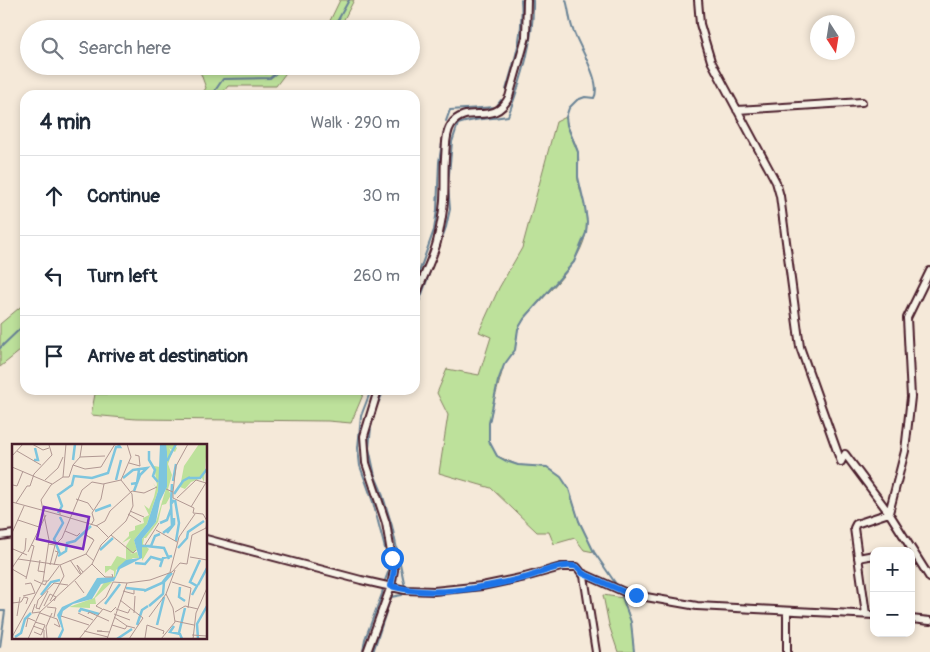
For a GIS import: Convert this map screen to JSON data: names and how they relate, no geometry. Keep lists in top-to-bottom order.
{
  "north": "bottom",
  "page": {
    "search": "Search here",
    "heading": ["4 min", "Walk · 290 m"],
    "list": [
      ["Continue", "30 m"],
      ["Turn left", "260 m"],
      "Arrive at destination"
    ],
    "map_buttons": ["+", "−"]
  }
}
